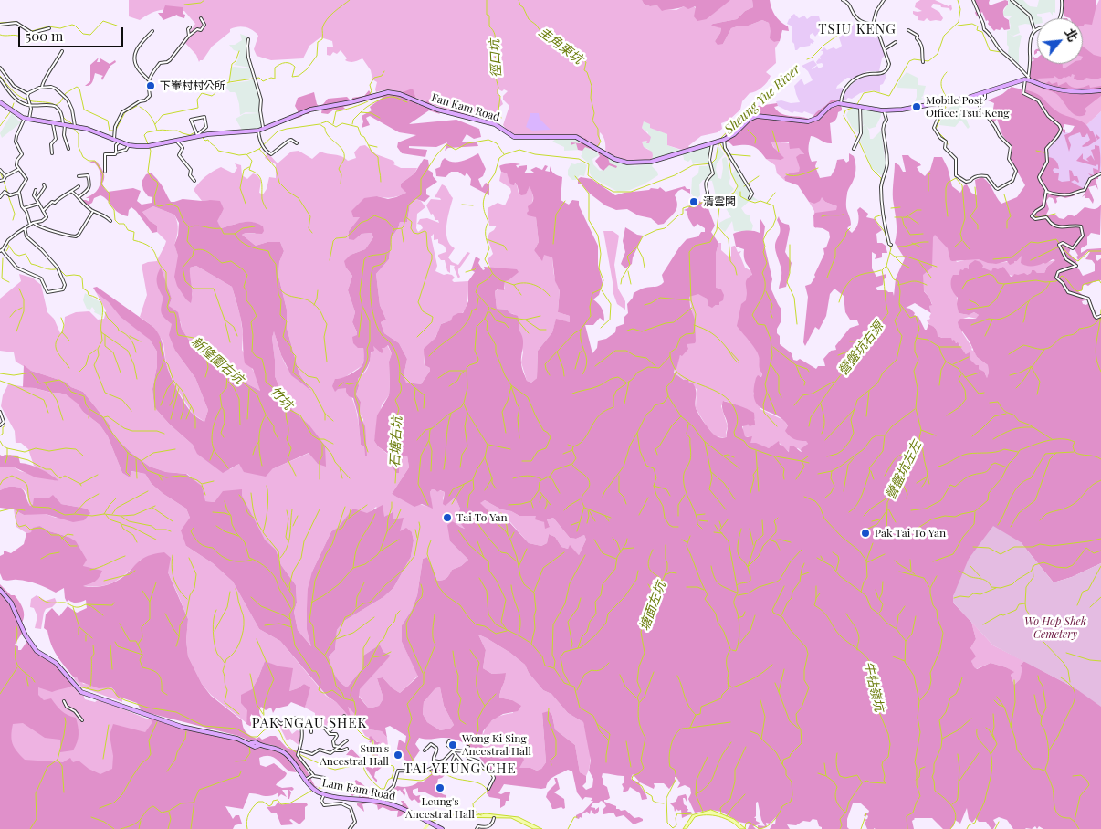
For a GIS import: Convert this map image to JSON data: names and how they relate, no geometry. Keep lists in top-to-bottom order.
{
  "streets": {
    "main road": ["Fan Kam Road", "Lam Kam Road"]
  },
  "districts": ["TSIU KENG", "PAK NGAU SHEK", "TAI YEUNG CHE"],
  "water": [
    "圭角東坑",
    "徑口坑",
    "Sheung Yue River",
    "營盤坑右源",
    "新隆圍右坑",
    "竹坑",
    "石塘右坑",
    "營盤坑左左",
    "塘面左坑",
    "牛牯嶺坑"
  ],
  "parks": ["Wo Hop Shek Cemetery"],
  "places": [
    "下輋村村公所",
    "Mobile Post Office: Tsui Keng",
    "清雲閣",
    "Tai To Yan",
    "Pak Tai To Yan",
    "Wong Ki Sing Ancestral Hall",
    "Sum's Ancestral Hall",
    "Leung's Ancestral Hall"
  ],
  "scale_bar": "500 m",
  "north": "top right"
}
